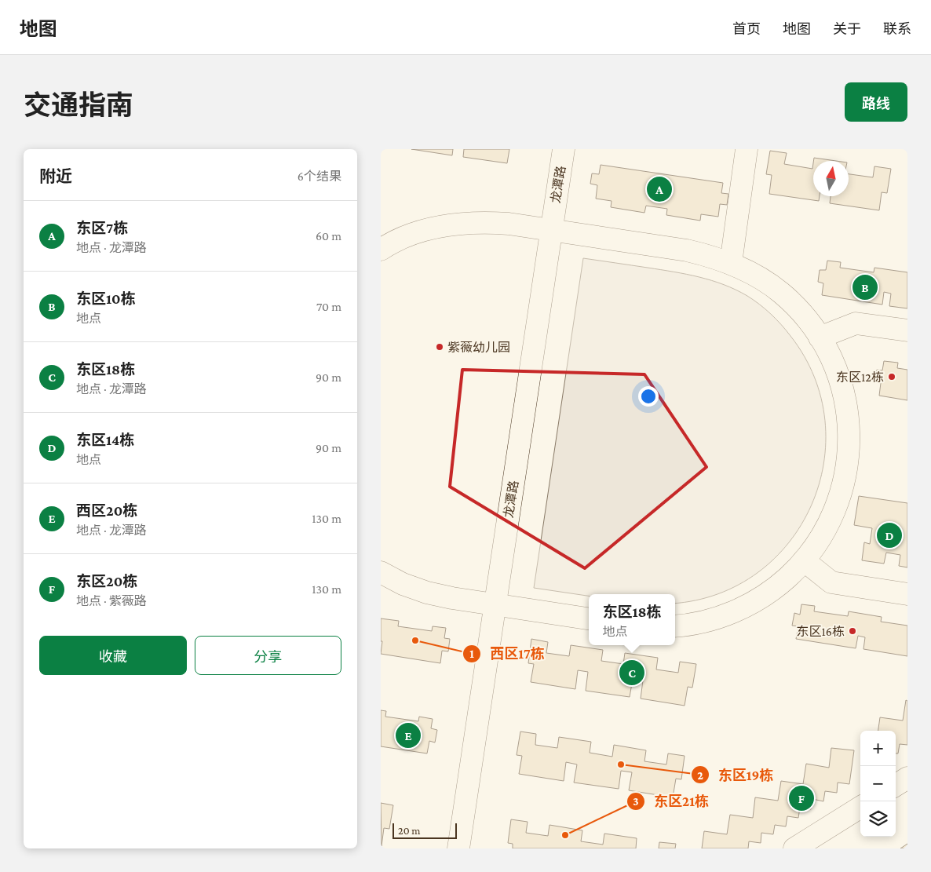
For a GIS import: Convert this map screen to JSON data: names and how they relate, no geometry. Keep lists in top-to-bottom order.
{
  "streets": {
    "street": ["龙潭路"]
  },
  "places": [
    "紫薇幼儿园",
    "东区12栋",
    "东区16栋",
    "西区17栋",
    "东区19栋",
    "东区21栋"
  ],
  "scale_bar": "20 m",
  "north": "top",
  "page": {
    "header": "地图",
    "nav": [
      "首页",
      "地图",
      "关于",
      "联系"
    ],
    "title": "交通指南",
    "buttons": [
      "路线",
      ["收藏", "分享"]
    ],
    "heading": ["附近", "6个结果"],
    "pins": [
      "A",
      "B",
      "D",
      "C",
      "E",
      "F"
    ],
    "list": [
      {
        "mark": "A",
        "name": "东区7栋",
        "note": "地点 · 龙潭路",
        "value": "60 m"
      },
      {
        "mark": "B",
        "name": "东区10栋",
        "note": "地点",
        "value": "70 m"
      },
      {
        "mark": "C",
        "name": "东区18栋",
        "note": "地点 · 龙潭路",
        "value": "90 m"
      },
      {
        "mark": "D",
        "name": "东区14栋",
        "note": "地点",
        "value": "90 m"
      },
      {
        "mark": "E",
        "name": "西区20栋",
        "note": "地点 · 龙潭路",
        "value": "130 m"
      },
      {
        "mark": "F",
        "name": "东区20栋",
        "note": "地点 · 紫薇路",
        "value": "130 m"
      }
    ],
    "popup": ["东区18栋", "地点"],
    "map_buttons": ["+", "−"],
    "scale": "20 m"
  }
}
